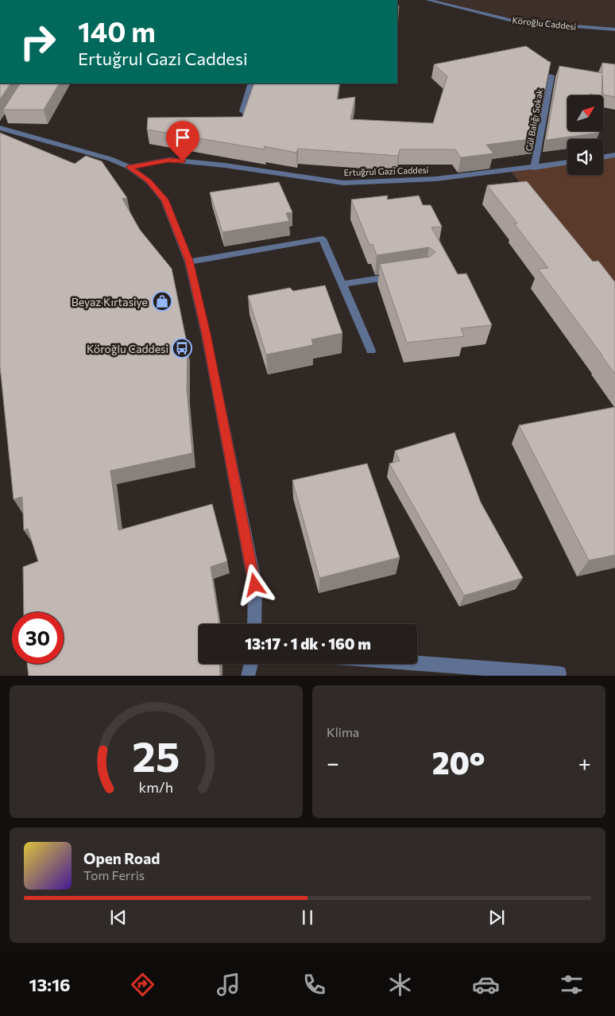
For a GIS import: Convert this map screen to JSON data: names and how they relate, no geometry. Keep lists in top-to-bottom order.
{
  "streets": {
    "street": ["Köroğlu Caddesi", "Gül Balığı Sokak", "Ertuğrul Gazi Caddesi"]
  },
  "crossings": [
    ["Gül Balığı Sokak", "Ertuğrul Gazi Caddesi"]
  ],
  "places": {
    "shop": ["Beyaz Kırtasiye"],
    "bus stop": ["Köroğlu Caddesi"]
  },
  "north": "top right",
  "page": {
    "turn": ["140 m", "Ertuğrul Gazi Caddesi"],
    "limit": "30",
    "trip": "13:17 · 1 dk · 160 m",
    "tile": "Klima",
    "heat": ["−", "20°", "+"],
    "song": ["Open Road", "Tom Ferris"],
    "tabs": "13:16",
    "gauge": ["25", "km/h"]
  }
}
